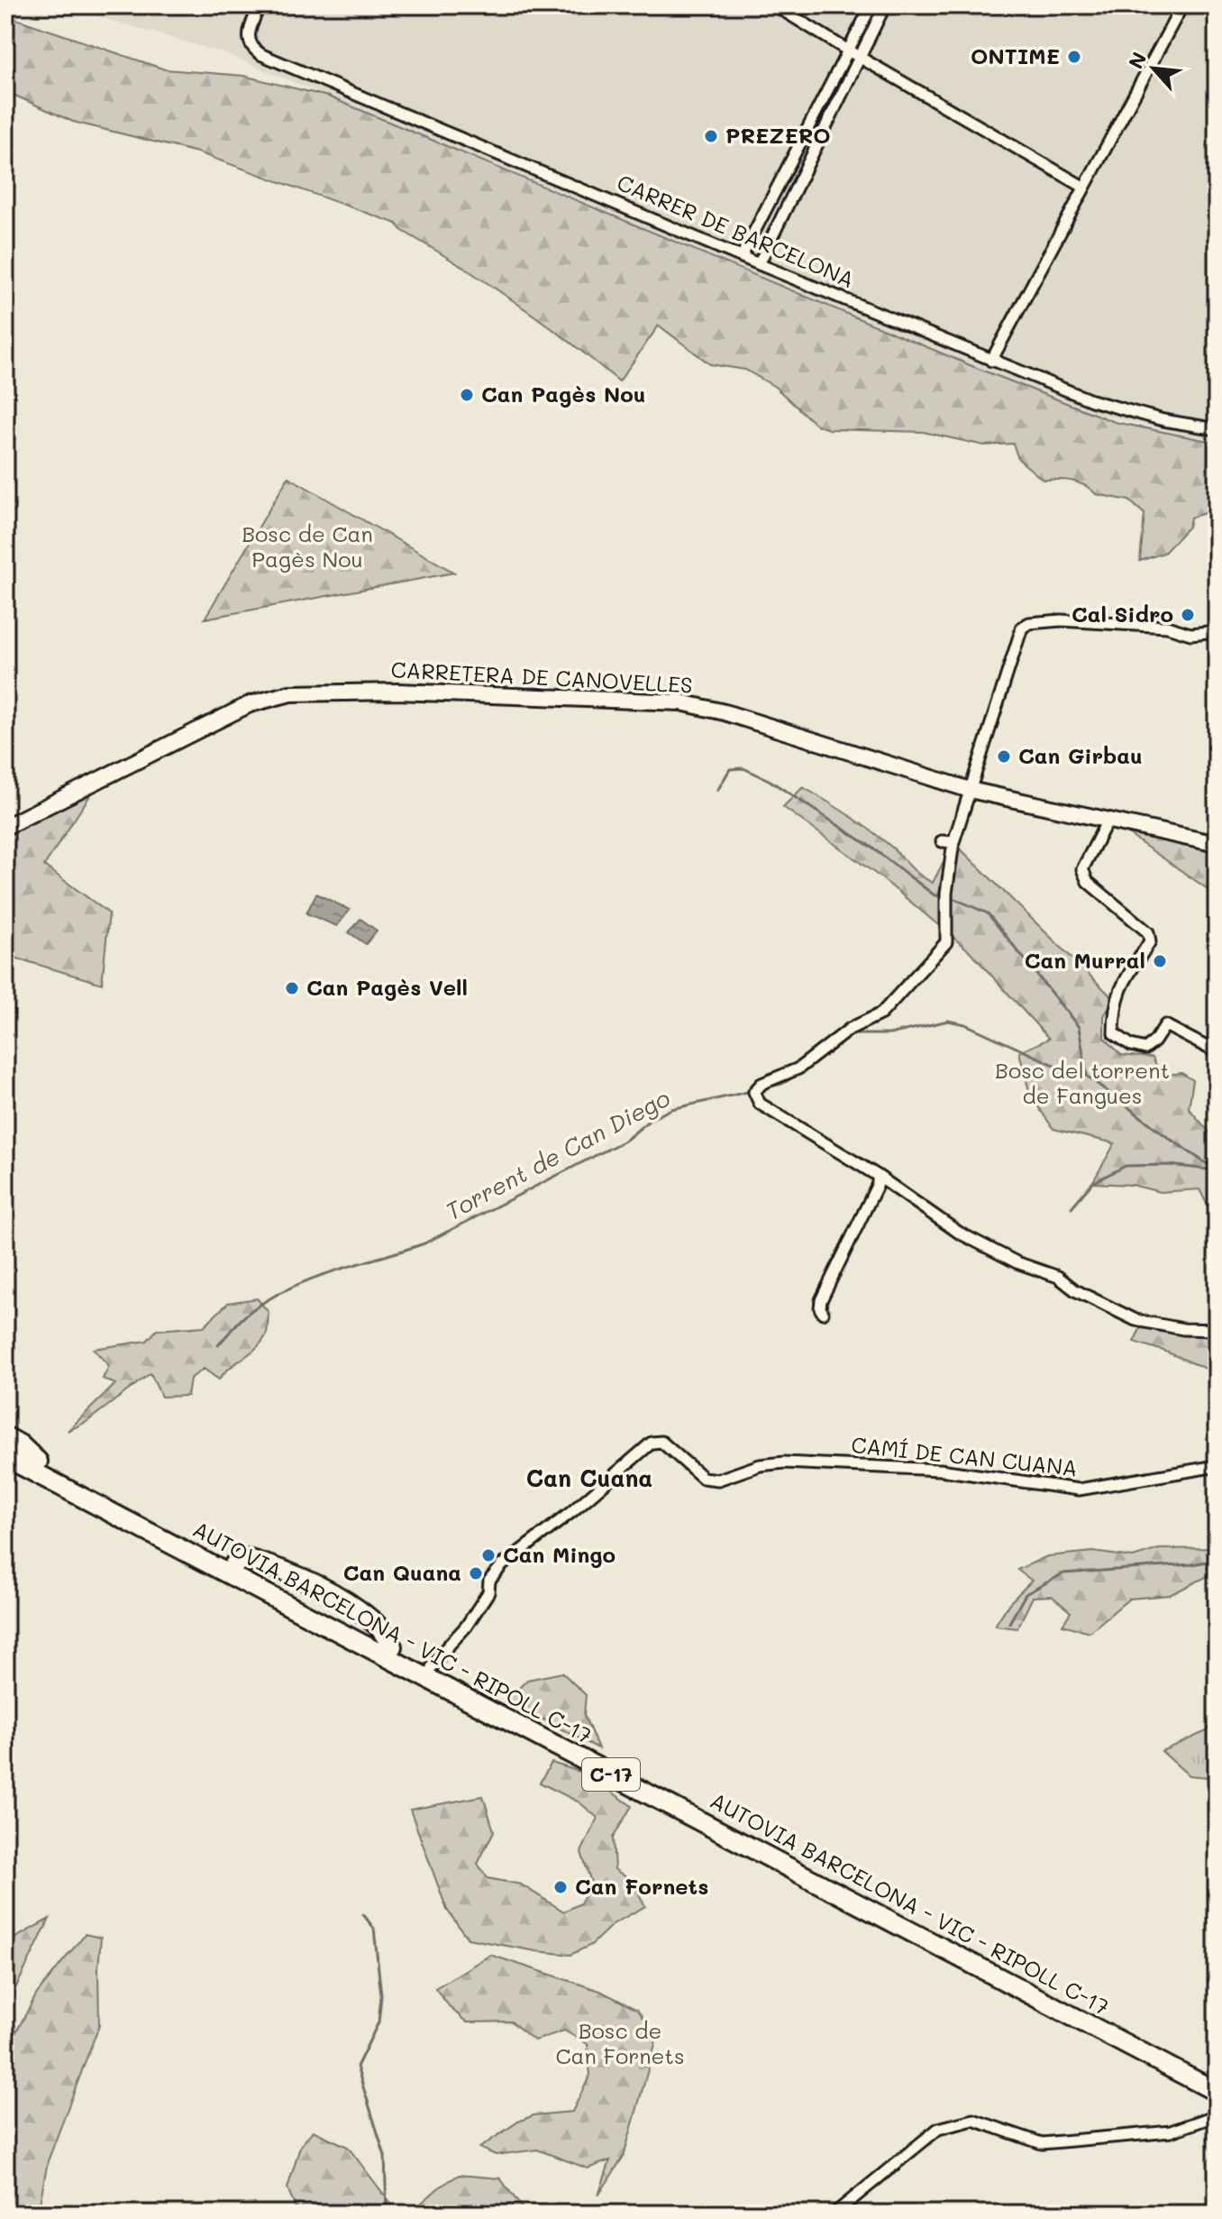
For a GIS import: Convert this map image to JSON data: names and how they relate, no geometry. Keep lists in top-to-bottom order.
{
  "streets": {
    "highway": ["AUTOVIA BARCELONA - VIC - RIPOLL C-17", "C-17"],
    "street": ["CARRER DE BARCELONA", "CARRETERA DE CANOVELLES", "CAMÍ DE CAN CUANA"]
  },
  "crossings": [
    ["CAMÍ DE CAN CUANA", "AUTOVIA BARCELONA - VIC - RIPOLL C-17"]
  ],
  "districts": ["Can Cuana"],
  "water": ["Torrent de Can Diego"],
  "parks": ["Bosc de Can Pagès Nou", "Bosc del torrent de Fangues", "Bosc de Can Fornets"],
  "places": [
    "ONTIME",
    "PREZERO",
    "Can Pagès Nou",
    "Cal Sidro",
    "Can Girbau",
    "Can Murral",
    "Can Pagès Vell",
    "Can Mingo",
    "Can Quana",
    "Can Fornets"
  ],
  "north": "top left"
}
